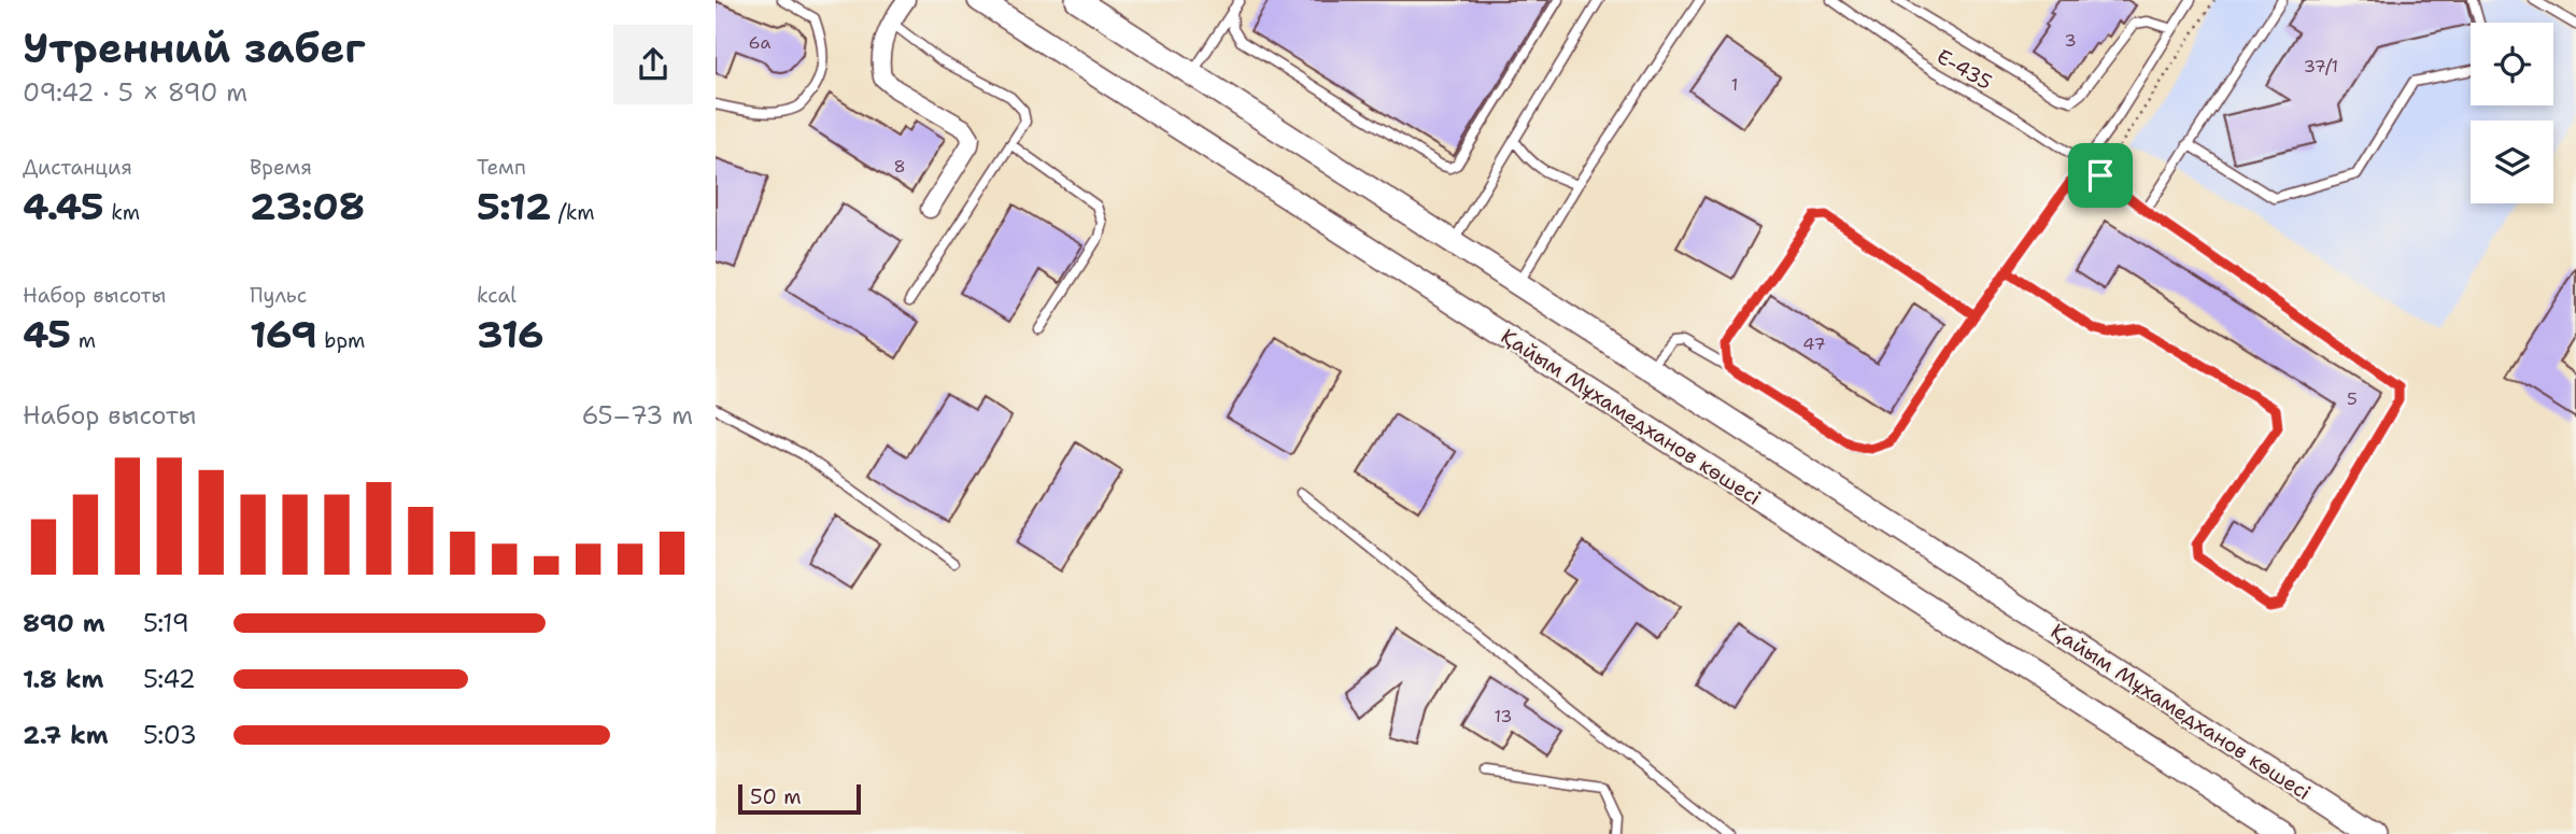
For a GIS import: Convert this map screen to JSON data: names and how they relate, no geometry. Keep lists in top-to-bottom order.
{
  "streets": {
    "main road": ["Қайым Мұхамедханов көшесі"],
    "lane": ["Е-435"]
  },
  "house_numbers": [
    "3",
    "6а",
    "37/1",
    "1",
    "8",
    "47",
    "5",
    "13"
  ],
  "scale_bar": "50 m",
  "page": {
    "heading": ["Утренний забег", "09:42 · 5 × 890 m"],
    "stats": [
      ["Дистанция", "4.45 km"],
      ["Время", "23:08"],
      ["Темп", "5:12 /km"],
      ["Набор высоты", "45 m"],
      ["Пульс", "169 bpm"],
      ["kcal", "316"]
    ],
    "chart": ["Набор высоты", "65–73 m"],
    "list": [
      {
        "name": "890 m",
        "note": "5:19"
      },
      {
        "name": "1.8 km",
        "note": "5:42"
      },
      {
        "name": "2.7 km",
        "note": "5:03"
      }
    ],
    "scale": "50 m"
  }
}
